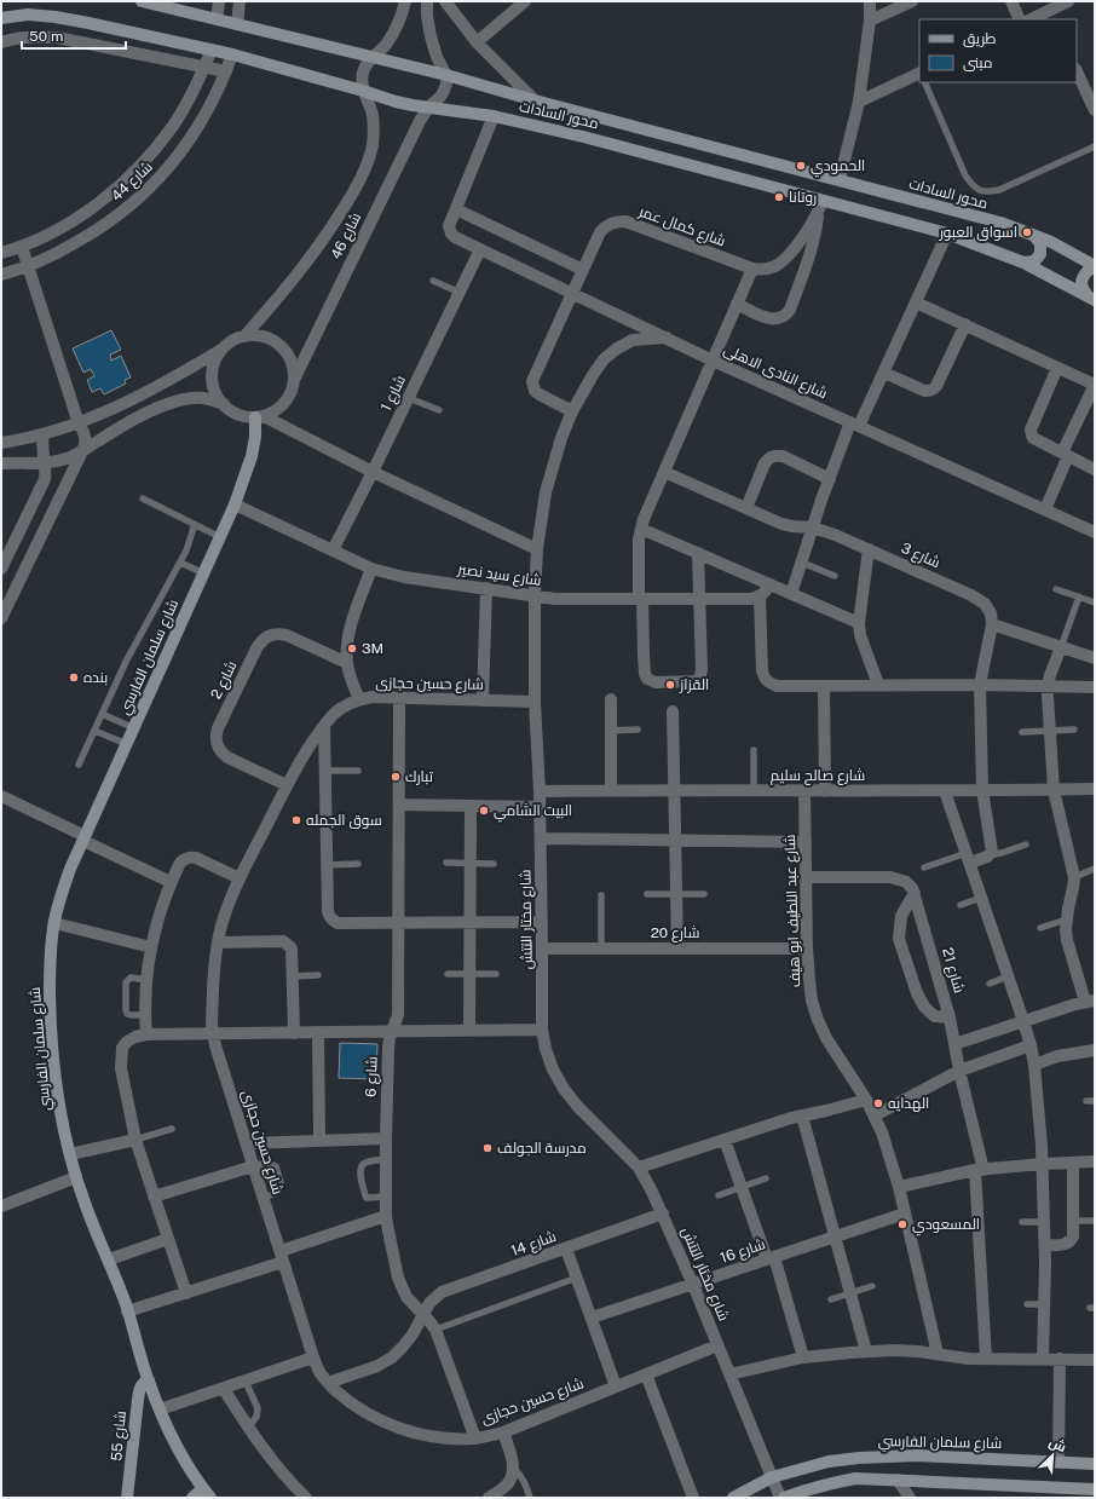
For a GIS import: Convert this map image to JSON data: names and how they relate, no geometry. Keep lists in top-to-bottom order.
{
  "streets": {
    "street": [
      "محور السادات",
      "شارع 44",
      "شارع كمال عمر",
      "شارع 46",
      "شارع النادى الاهلى",
      "شارع 1",
      "شارع 3",
      "شارع سيد نصير",
      "شارع سلمان الفارسي",
      "شارع 2",
      "شارع حسين حجازى",
      "شارع صالح سليم",
      "شارع عبد اللطيف ابو هيف",
      "شارع مختار التتش",
      "شارع 20",
      "شارع 21",
      "شارع 6",
      "شارع 14",
      "شارع 16",
      "شارع 55"
    ]
  },
  "crossings": [
    ["محور السادات", "شارع 44"],
    ["محور السادات", "شارع كمال عمر"],
    ["محور السادات", "شارع 46"],
    ["شارع كمال عمر", "شارع النادى الاهلى"],
    ["شارع كمال عمر", "شارع مختار التتش"],
    ["شارع 46", "شارع سلمان الفارسي"],
    ["شارع النادى الاهلى", "شارع 1"],
    ["شارع النادى الاهلى", "شارع مختار التتش"],
    ["شارع 1", "شارع سيد نصير"],
    ["شارع سيد نصير", "شارع سلمان الفارسي"],
    ["شارع سيد نصير", "شارع مختار التتش"],
    ["شارع سلمان الفارسي", "شارع مختار التتش"],
    ["شارع سلمان الفارسي", "شارع 55"],
    ["شارع 2", "شارع حسين حجازى"],
    ["شارع حسين حجازى", "شارع مختار التتش"],
    ["شارع حسين حجازى", "شارع 6"],
    ["شارع حسين حجازى", "شارع 14"],
    ["شارع صالح سليم", "شارع عبد اللطيف ابو هيف"],
    ["شارع صالح سليم", "شارع مختار التتش"],
    ["شارع عبد اللطيف ابو هيف", "شارع 20"],
    ["شارع عبد اللطيف ابو هيف", "شارع 16"],
    ["شارع مختار التتش", "شارع 20"],
    ["شارع مختار التتش", "شارع 14"],
    ["شارع مختار التتش", "شارع 16"],
    ["شارع 6", "شارع 14"]
  ],
  "places": [
    "الحمودي",
    "روتانا",
    "اسواق العبور",
    "3M",
    "بنده",
    "القزاز",
    "تبارك",
    "البيت الشامي",
    "سوق الجمله",
    "الهدايه",
    "مدرسة الجولف",
    "المسعودي"
  ],
  "legend": ["طريق", "مبنى"],
  "scale_bar": "50 m",
  "north": "top right"
}
